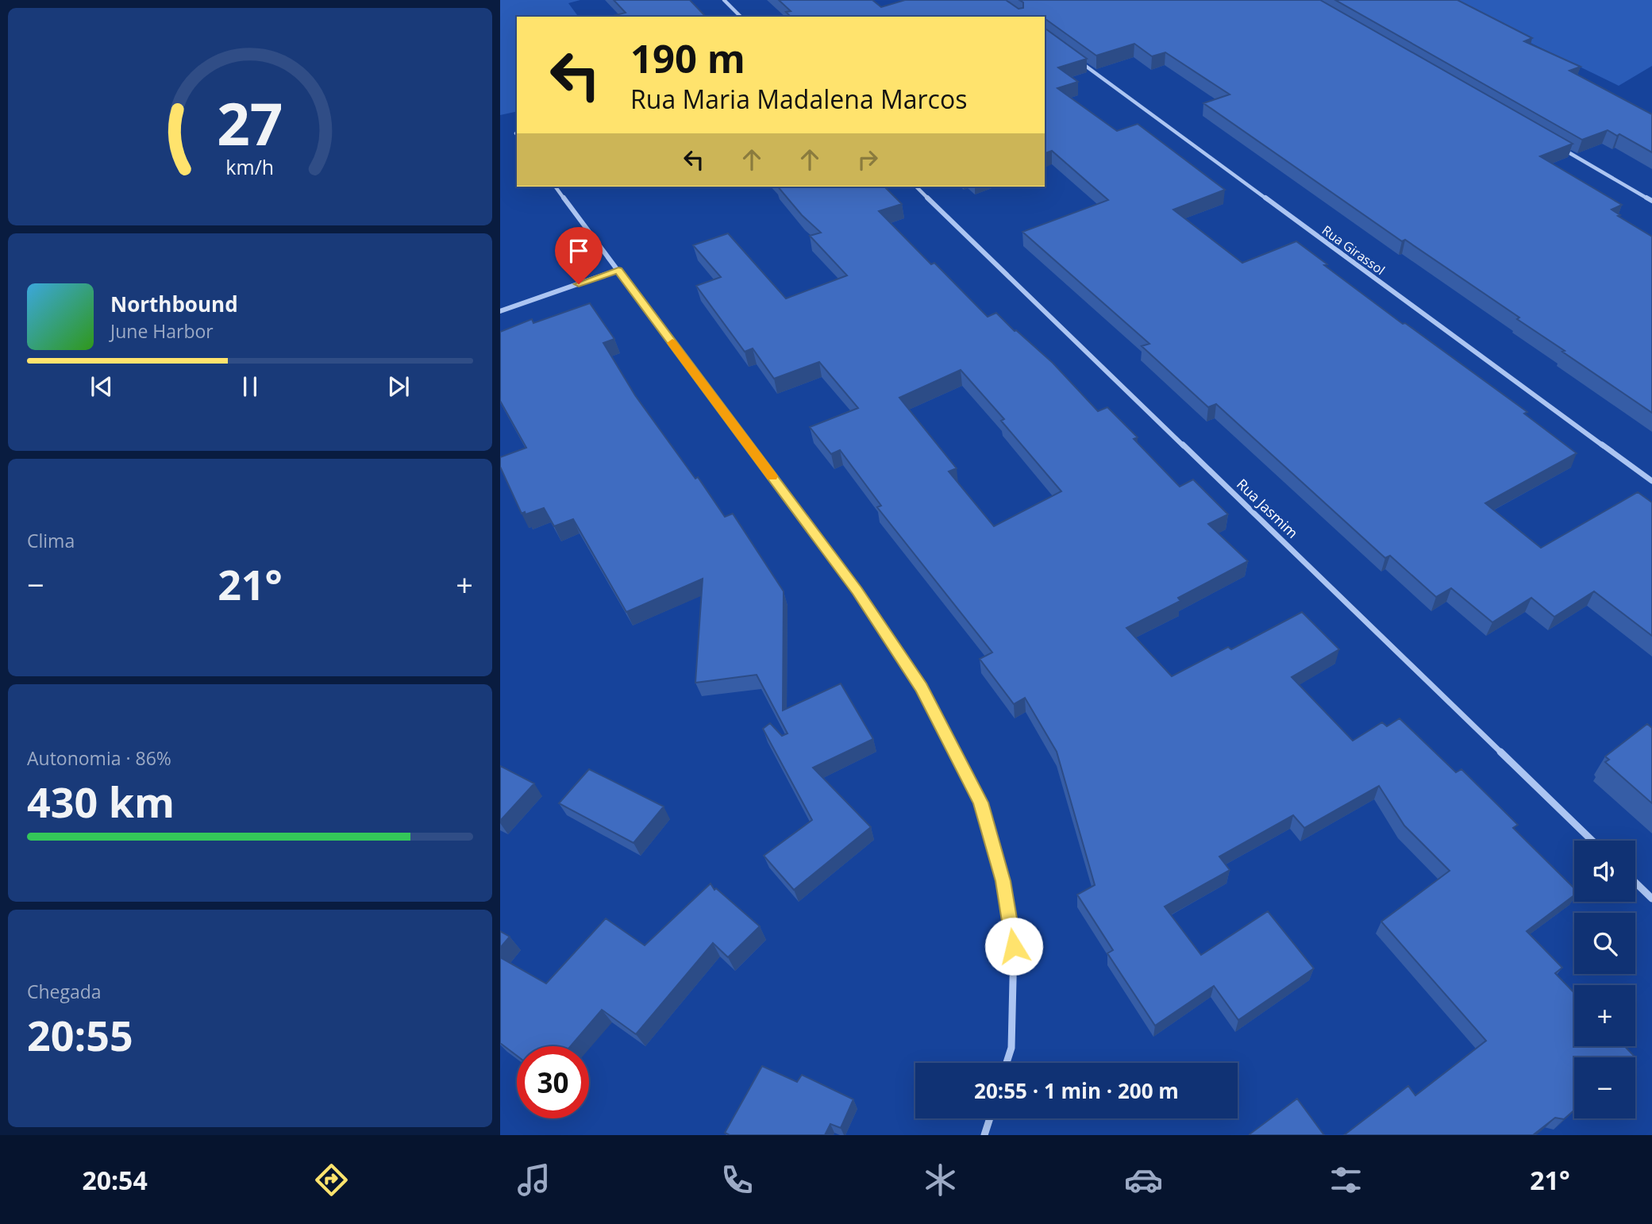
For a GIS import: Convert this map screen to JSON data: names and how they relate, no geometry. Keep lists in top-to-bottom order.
{
  "streets": {
    "street": ["Rua Girassol", "Rua Jasmim"]
  },
  "page": {
    "turn": ["190 m", "Rua Maria Madalena Marcos"],
    "song": ["Northbound", "June Harbor"],
    "tile": [
      "Clima",
      ["Autonomia · 86%", "430 km"],
      ["Chegada", "20:55"]
    ],
    "heat": ["−", "21°", "+"],
    "map_buttons": ["+", "−"],
    "limit": "30",
    "trip": "20:55 · 1 min · 200 m",
    "tabs": ["20:54", "21°"],
    "gauge": ["27", "km/h"]
  }
}
